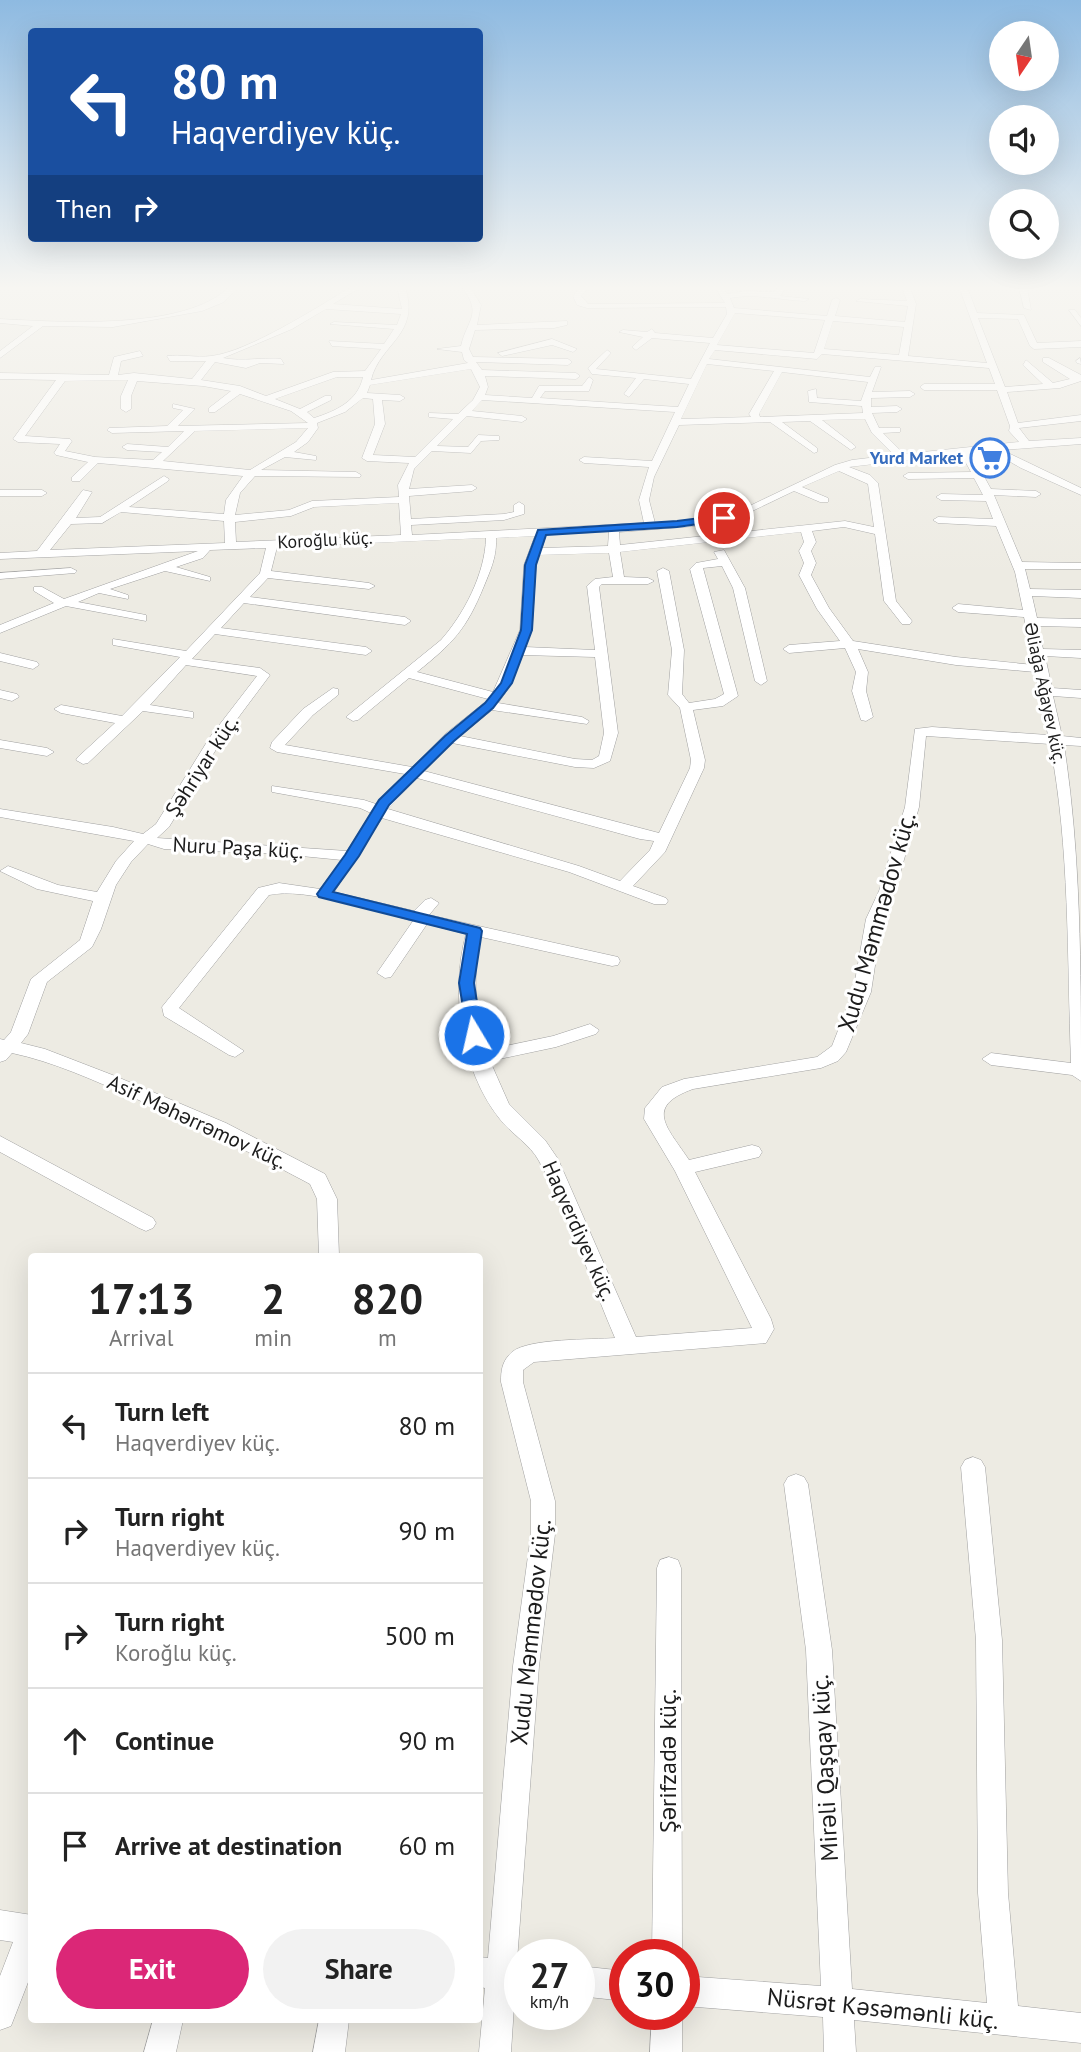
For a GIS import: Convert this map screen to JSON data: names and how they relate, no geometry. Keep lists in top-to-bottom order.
{
  "streets": {
    "street": [
      "Koroğlu küç.",
      "Əliağa Ağayev küç.",
      "Şəhriyar küç.",
      "Nuru Paşa küç.",
      "Xudu Məmmədov küç.",
      "Asif Məhərrəmov küç.",
      "Haqverdiyev küç.",
      "Şərifzadə küç.",
      "Mirəli Qaşqay küç.",
      "Nüsrət Kəsəmənli küç."
    ]
  },
  "crossings": [
    ["Koroğlu küç.", "Əliağa Ağayev küç."],
    ["Əliağa Ağayev küç.", "Xudu Məmmədov küç."],
    ["Şəhriyar küç.", "Nuru Paşa küç."],
    ["Şəhriyar küç.", "Asif Məhərrəmov küç."],
    ["Xudu Məmmədov küç.", "Haqverdiyev küç."],
    ["Mirəli Qaşqay küç.", "Nüsrət Kəsəmənli küç."]
  ],
  "places": {
    "supermarket": ["Yurd Market"]
  },
  "north": "bottom",
  "page": {
    "turn": ["80 m", "Haqverdiyev küç."],
    "then": "Then",
    "eta": [
      "17:13",
      "Arrival",
      "2",
      "min",
      "820",
      "m"
    ],
    "list": [
      {
        "name": "Turn left",
        "note": "Haqverdiyev küç.",
        "value": "80 m"
      },
      {
        "name": "Turn right",
        "note": "Haqverdiyev küç.",
        "value": "90 m"
      },
      {
        "name": "Turn right",
        "note": "Koroğlu küç.",
        "value": "500 m"
      },
      {
        "name": "Continue",
        "value": "90 m"
      },
      {
        "name": "Arrive at destination",
        "value": "60 m"
      }
    ],
    "buttons": ["Exit", "Share"],
    "speed": "27 km/h",
    "limit": "30"
  }
}
